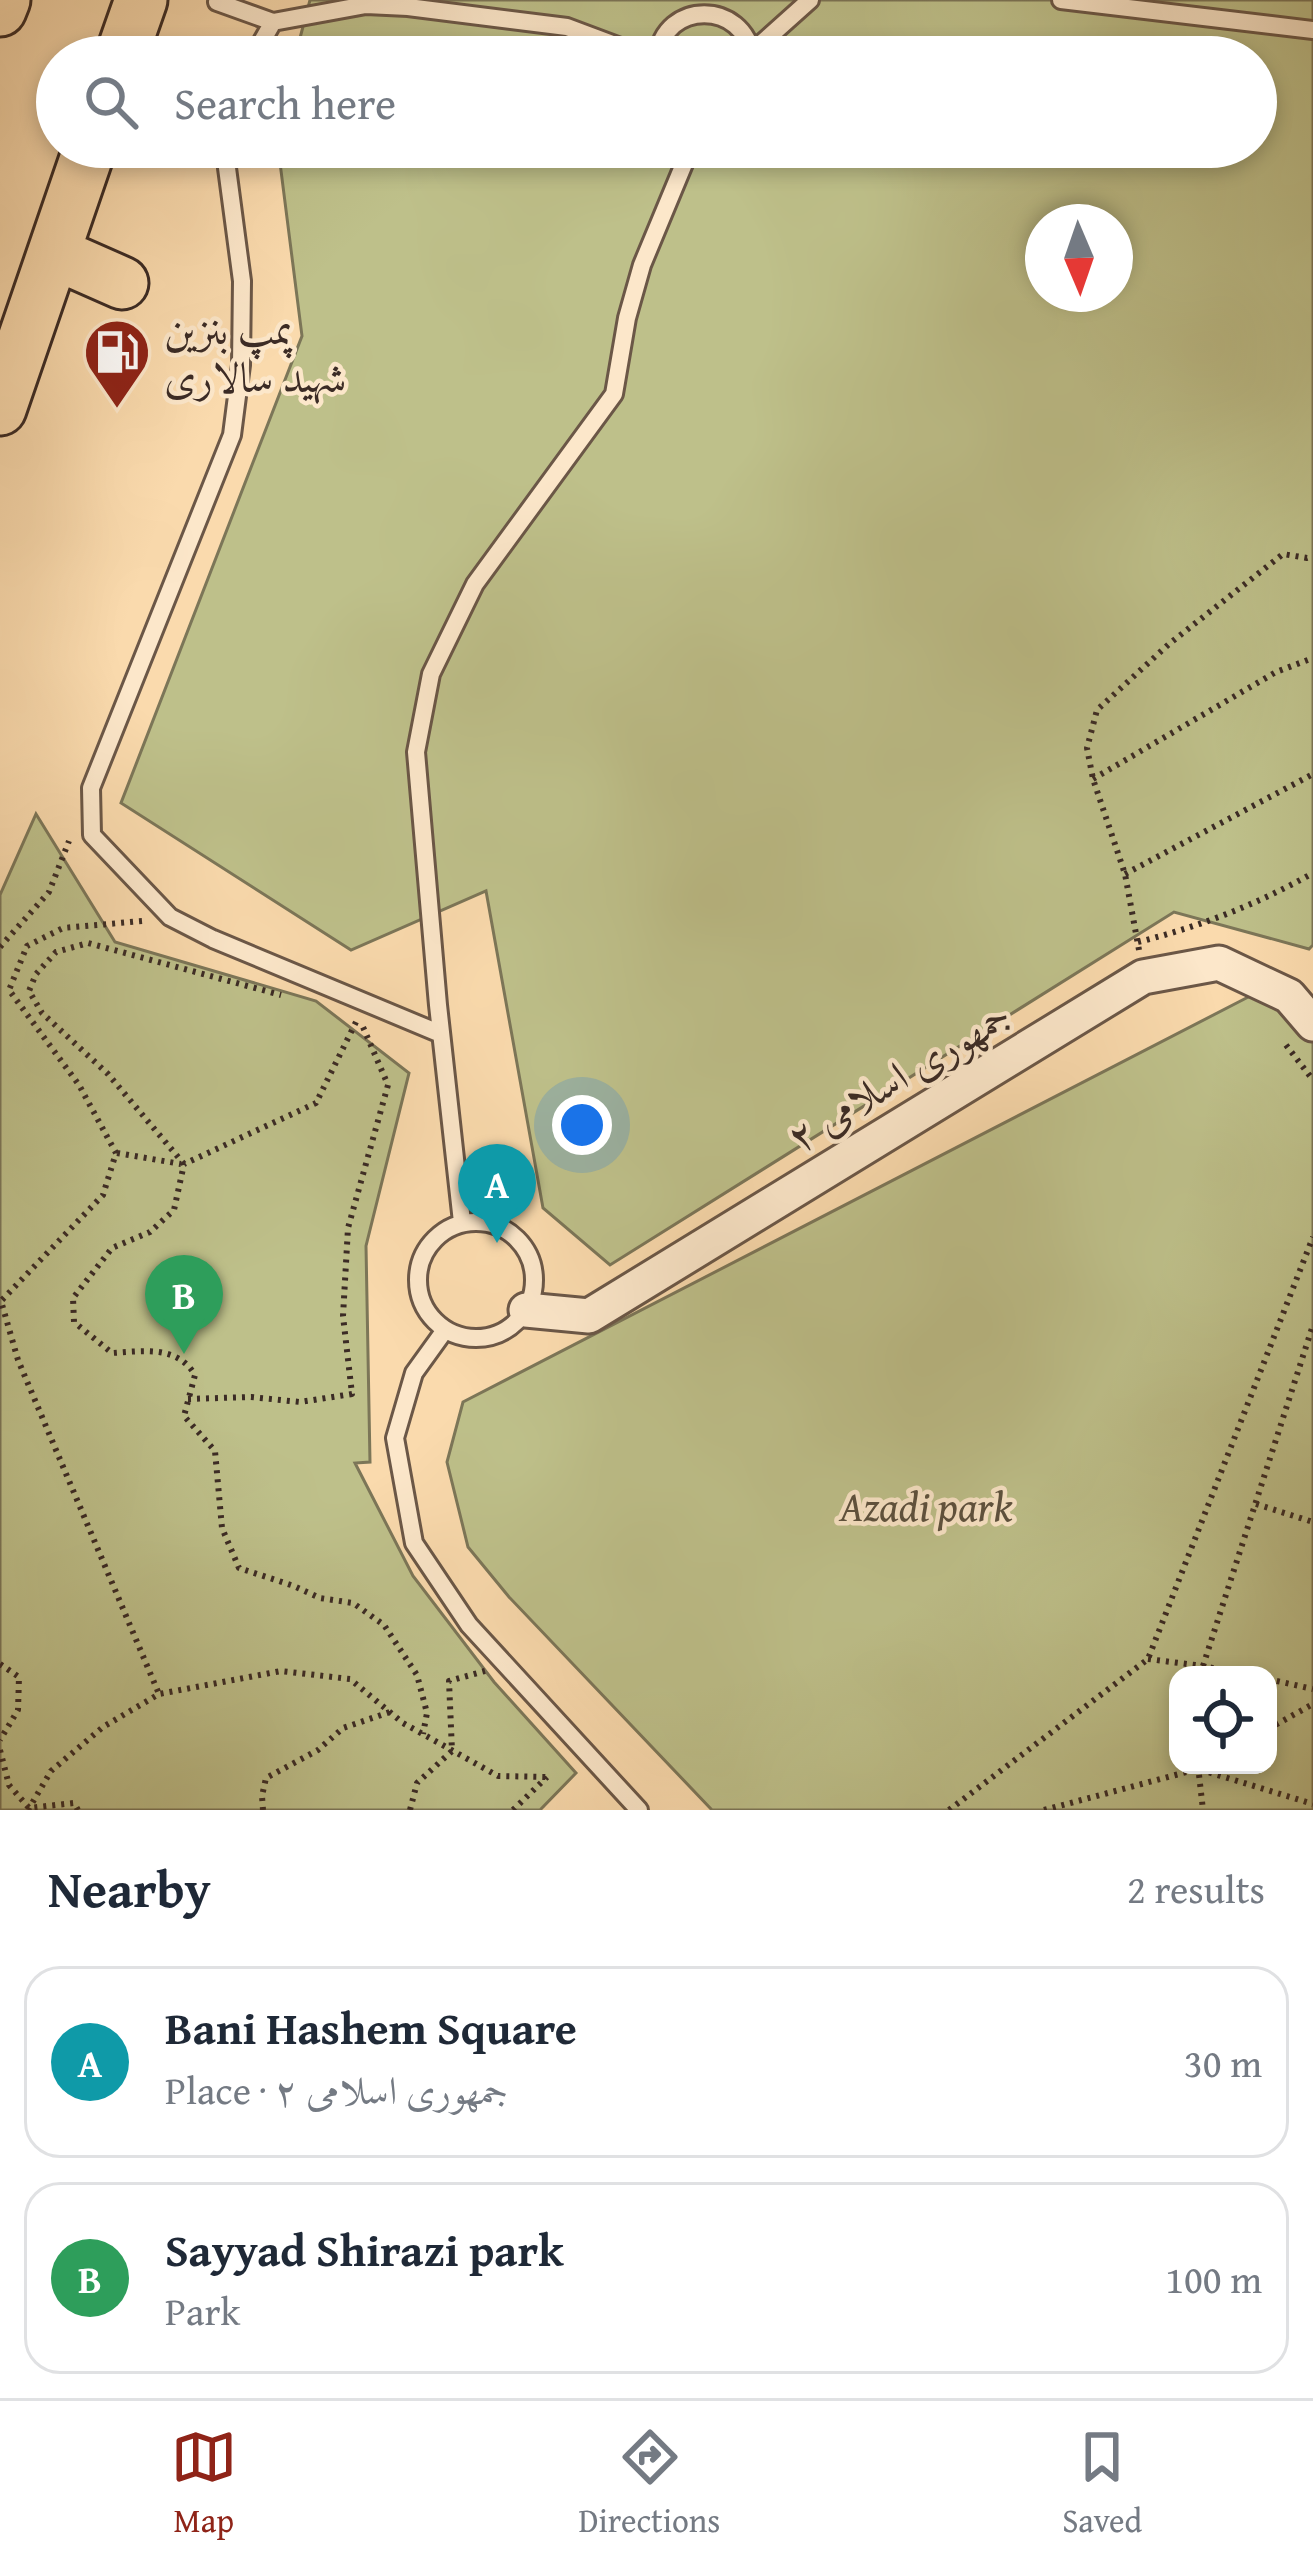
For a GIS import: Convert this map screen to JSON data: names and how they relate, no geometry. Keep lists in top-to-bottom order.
{
  "streets": {
    "street": ["جمهوری اسلامی ۲"]
  },
  "parks": ["Azadi park"],
  "places": {
    "fuel station": ["پمپ بنزین شهید سالاری"]
  },
  "north": "bottom",
  "page": {
    "search": "Search here",
    "pins": ["A", "B"],
    "heading": ["Nearby", "2 results"],
    "list": [
      {
        "mark": "A",
        "name": "Bani Hashem Square",
        "note": "Place · جمهوری اسلامی ۲",
        "value": "30 m"
      },
      {
        "mark": "B",
        "name": "Sayyad Shirazi park",
        "note": "Park",
        "value": "100 m"
      }
    ],
    "nav": ["Map", "Directions", "Saved"]
  }
}
